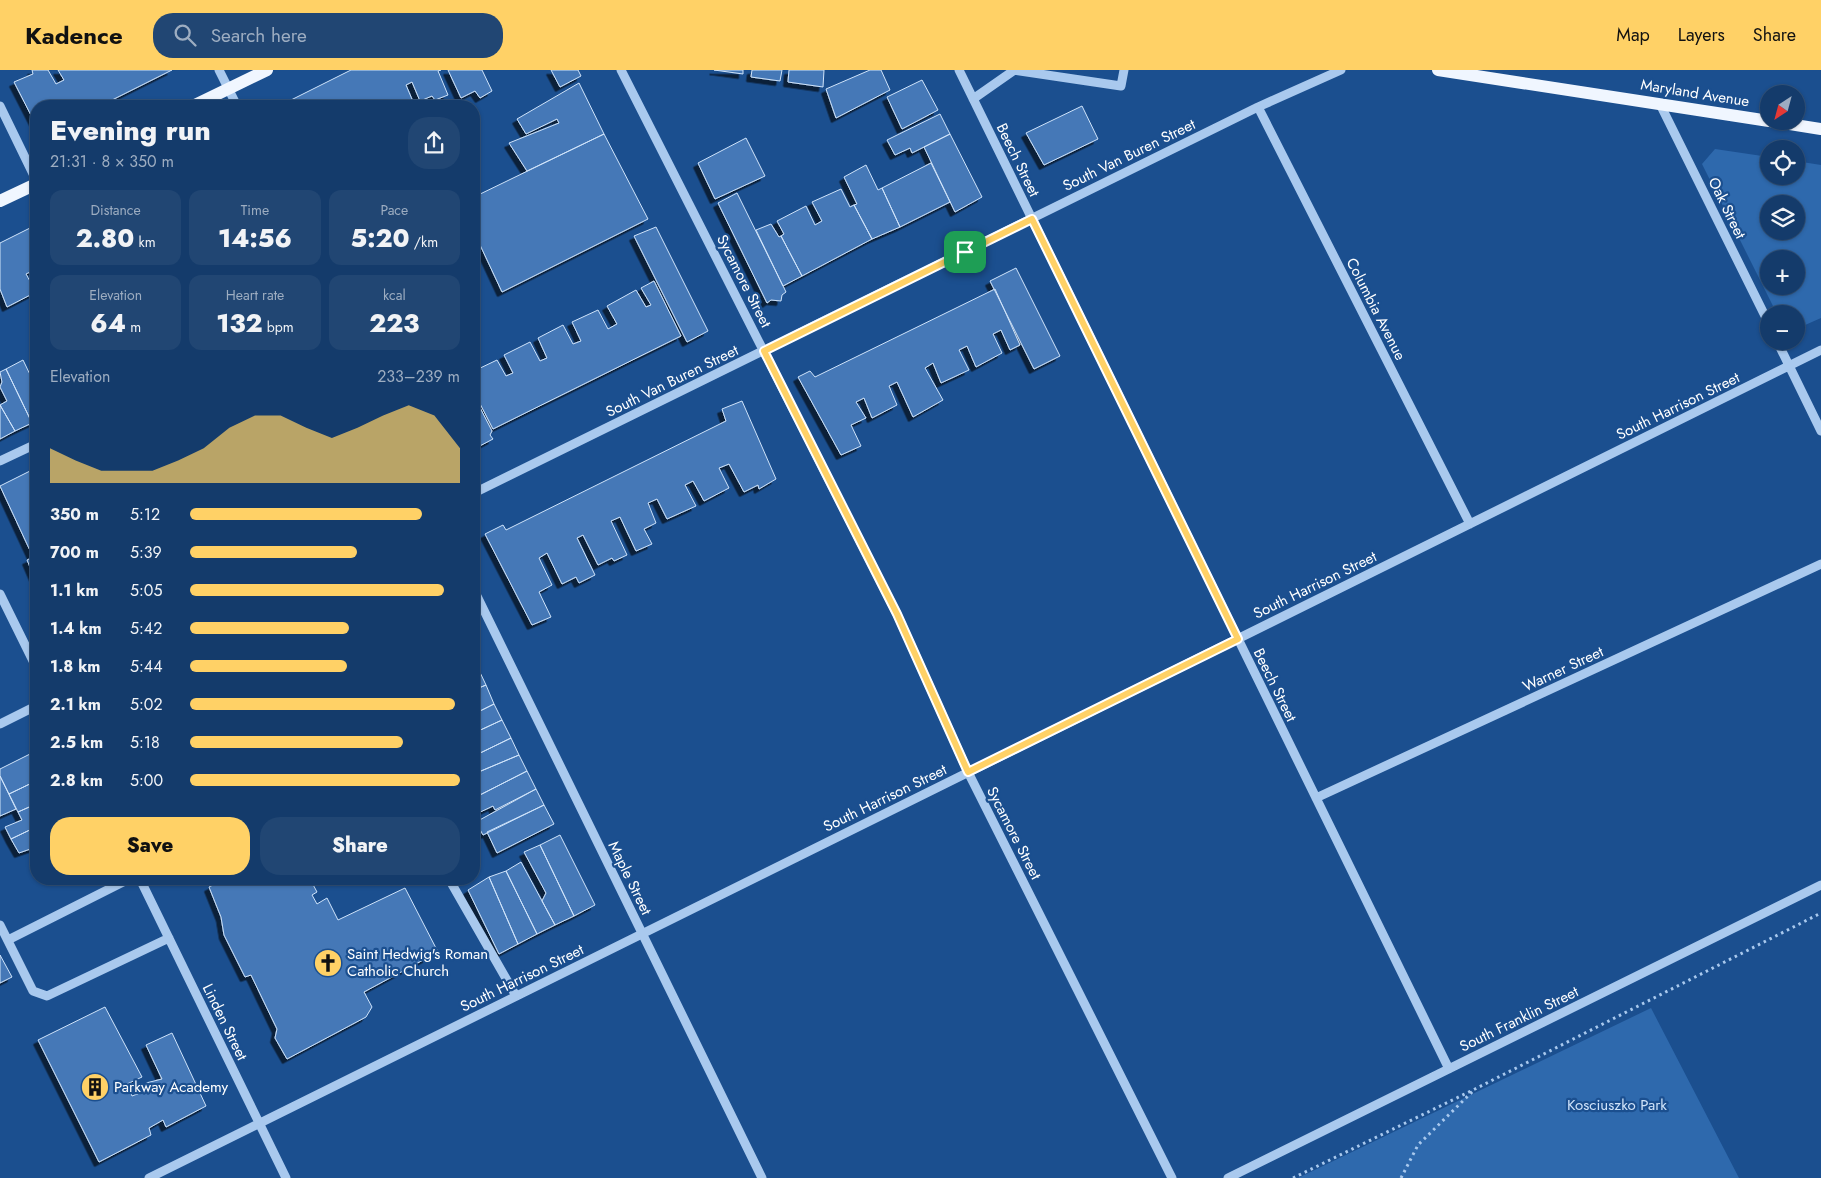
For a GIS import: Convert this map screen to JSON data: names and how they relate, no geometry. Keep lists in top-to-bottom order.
{
  "streets": {
    "main road": ["Maryland Avenue"],
    "street": [
      "South Van Buren Street",
      "Beech Street",
      "Oak Street",
      "Sycamore Street",
      "Columbia Avenue",
      "South Harrison Street",
      "Warner Street",
      "Maple Street",
      "South Franklin Street",
      "Linden Street"
    ]
  },
  "crossings": [
    ["Maryland Avenue", "Oak Street"],
    ["South Van Buren Street", "Beech Street"],
    ["South Van Buren Street", "Sycamore Street"],
    ["South Van Buren Street", "Columbia Avenue"],
    ["Beech Street", "South Harrison Street"],
    ["Beech Street", "Warner Street"],
    ["Beech Street", "South Franklin Street"],
    ["Sycamore Street", "South Harrison Street"],
    ["Columbia Avenue", "South Harrison Street"],
    ["South Harrison Street", "Maple Street"],
    ["South Harrison Street", "Linden Street"]
  ],
  "parks": ["Kosciuszko Park"],
  "places": {
    "church": ["Saint Hedwig's Roman Catholic Church"],
    "building": ["Parkway Academy"]
  },
  "north": "bottom left",
  "page": {
    "header": "Kadence",
    "search": "Search here",
    "nav": ["Map", "Layers", "Share"],
    "map_buttons": ["+", "−"],
    "heading": ["Evening run", "21:31 · 8 × 350 m"],
    "stats": [
      ["Distance", "2.80 km"],
      ["Time", "14:56"],
      ["Pace", "5:20 /km"],
      ["Elevation", "64 m"],
      ["Heart rate", "132 bpm"],
      ["kcal", "223"]
    ],
    "chart": ["Elevation", "233–239 m"],
    "list": [
      {
        "name": "350 m",
        "note": "5:12"
      },
      {
        "name": "700 m",
        "note": "5:39"
      },
      {
        "name": "1.1 km",
        "note": "5:05"
      },
      {
        "name": "1.4 km",
        "note": "5:42"
      },
      {
        "name": "1.8 km",
        "note": "5:44"
      },
      {
        "name": "2.1 km",
        "note": "5:02"
      },
      {
        "name": "2.5 km",
        "note": "5:18"
      },
      {
        "name": "2.8 km",
        "note": "5:00"
      }
    ],
    "buttons": ["Save", "Share"]
  }
}
